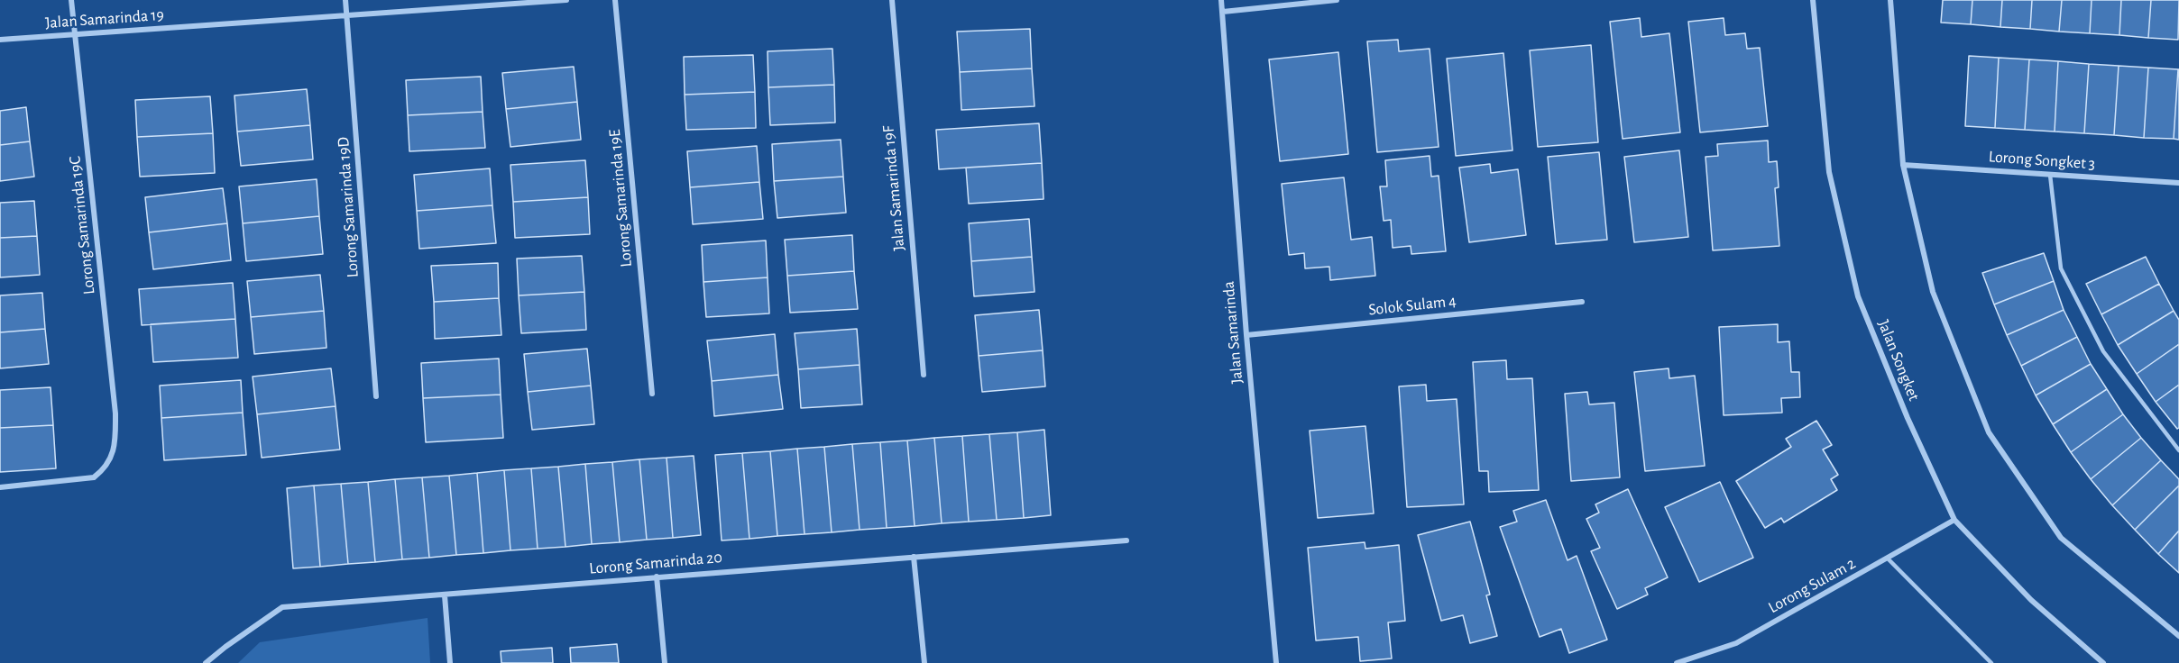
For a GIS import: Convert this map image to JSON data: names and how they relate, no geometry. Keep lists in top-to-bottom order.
{
  "streets": {
    "street": [
      "Jalan Samarinda 19",
      "Lorong Songket 3",
      "Jalan Samarinda 19F",
      "Lorong Samarinda 19E",
      "Lorong Samarinda 19D",
      "Lorong Samarinda 19C",
      "Solok Sulam 4",
      "Jalan Samarinda",
      "Jalan Songket",
      "Lorong Samarinda 20",
      "Lorong Sulam 2"
    ]
  },
  "crossings": [
    ["Jalan Samarinda 19", "Lorong Samarinda 19D"],
    ["Jalan Samarinda 19", "Lorong Samarinda 19C"],
    ["Solok Sulam 4", "Jalan Samarinda"],
    ["Jalan Songket", "Lorong Sulam 2"]
  ]
}
